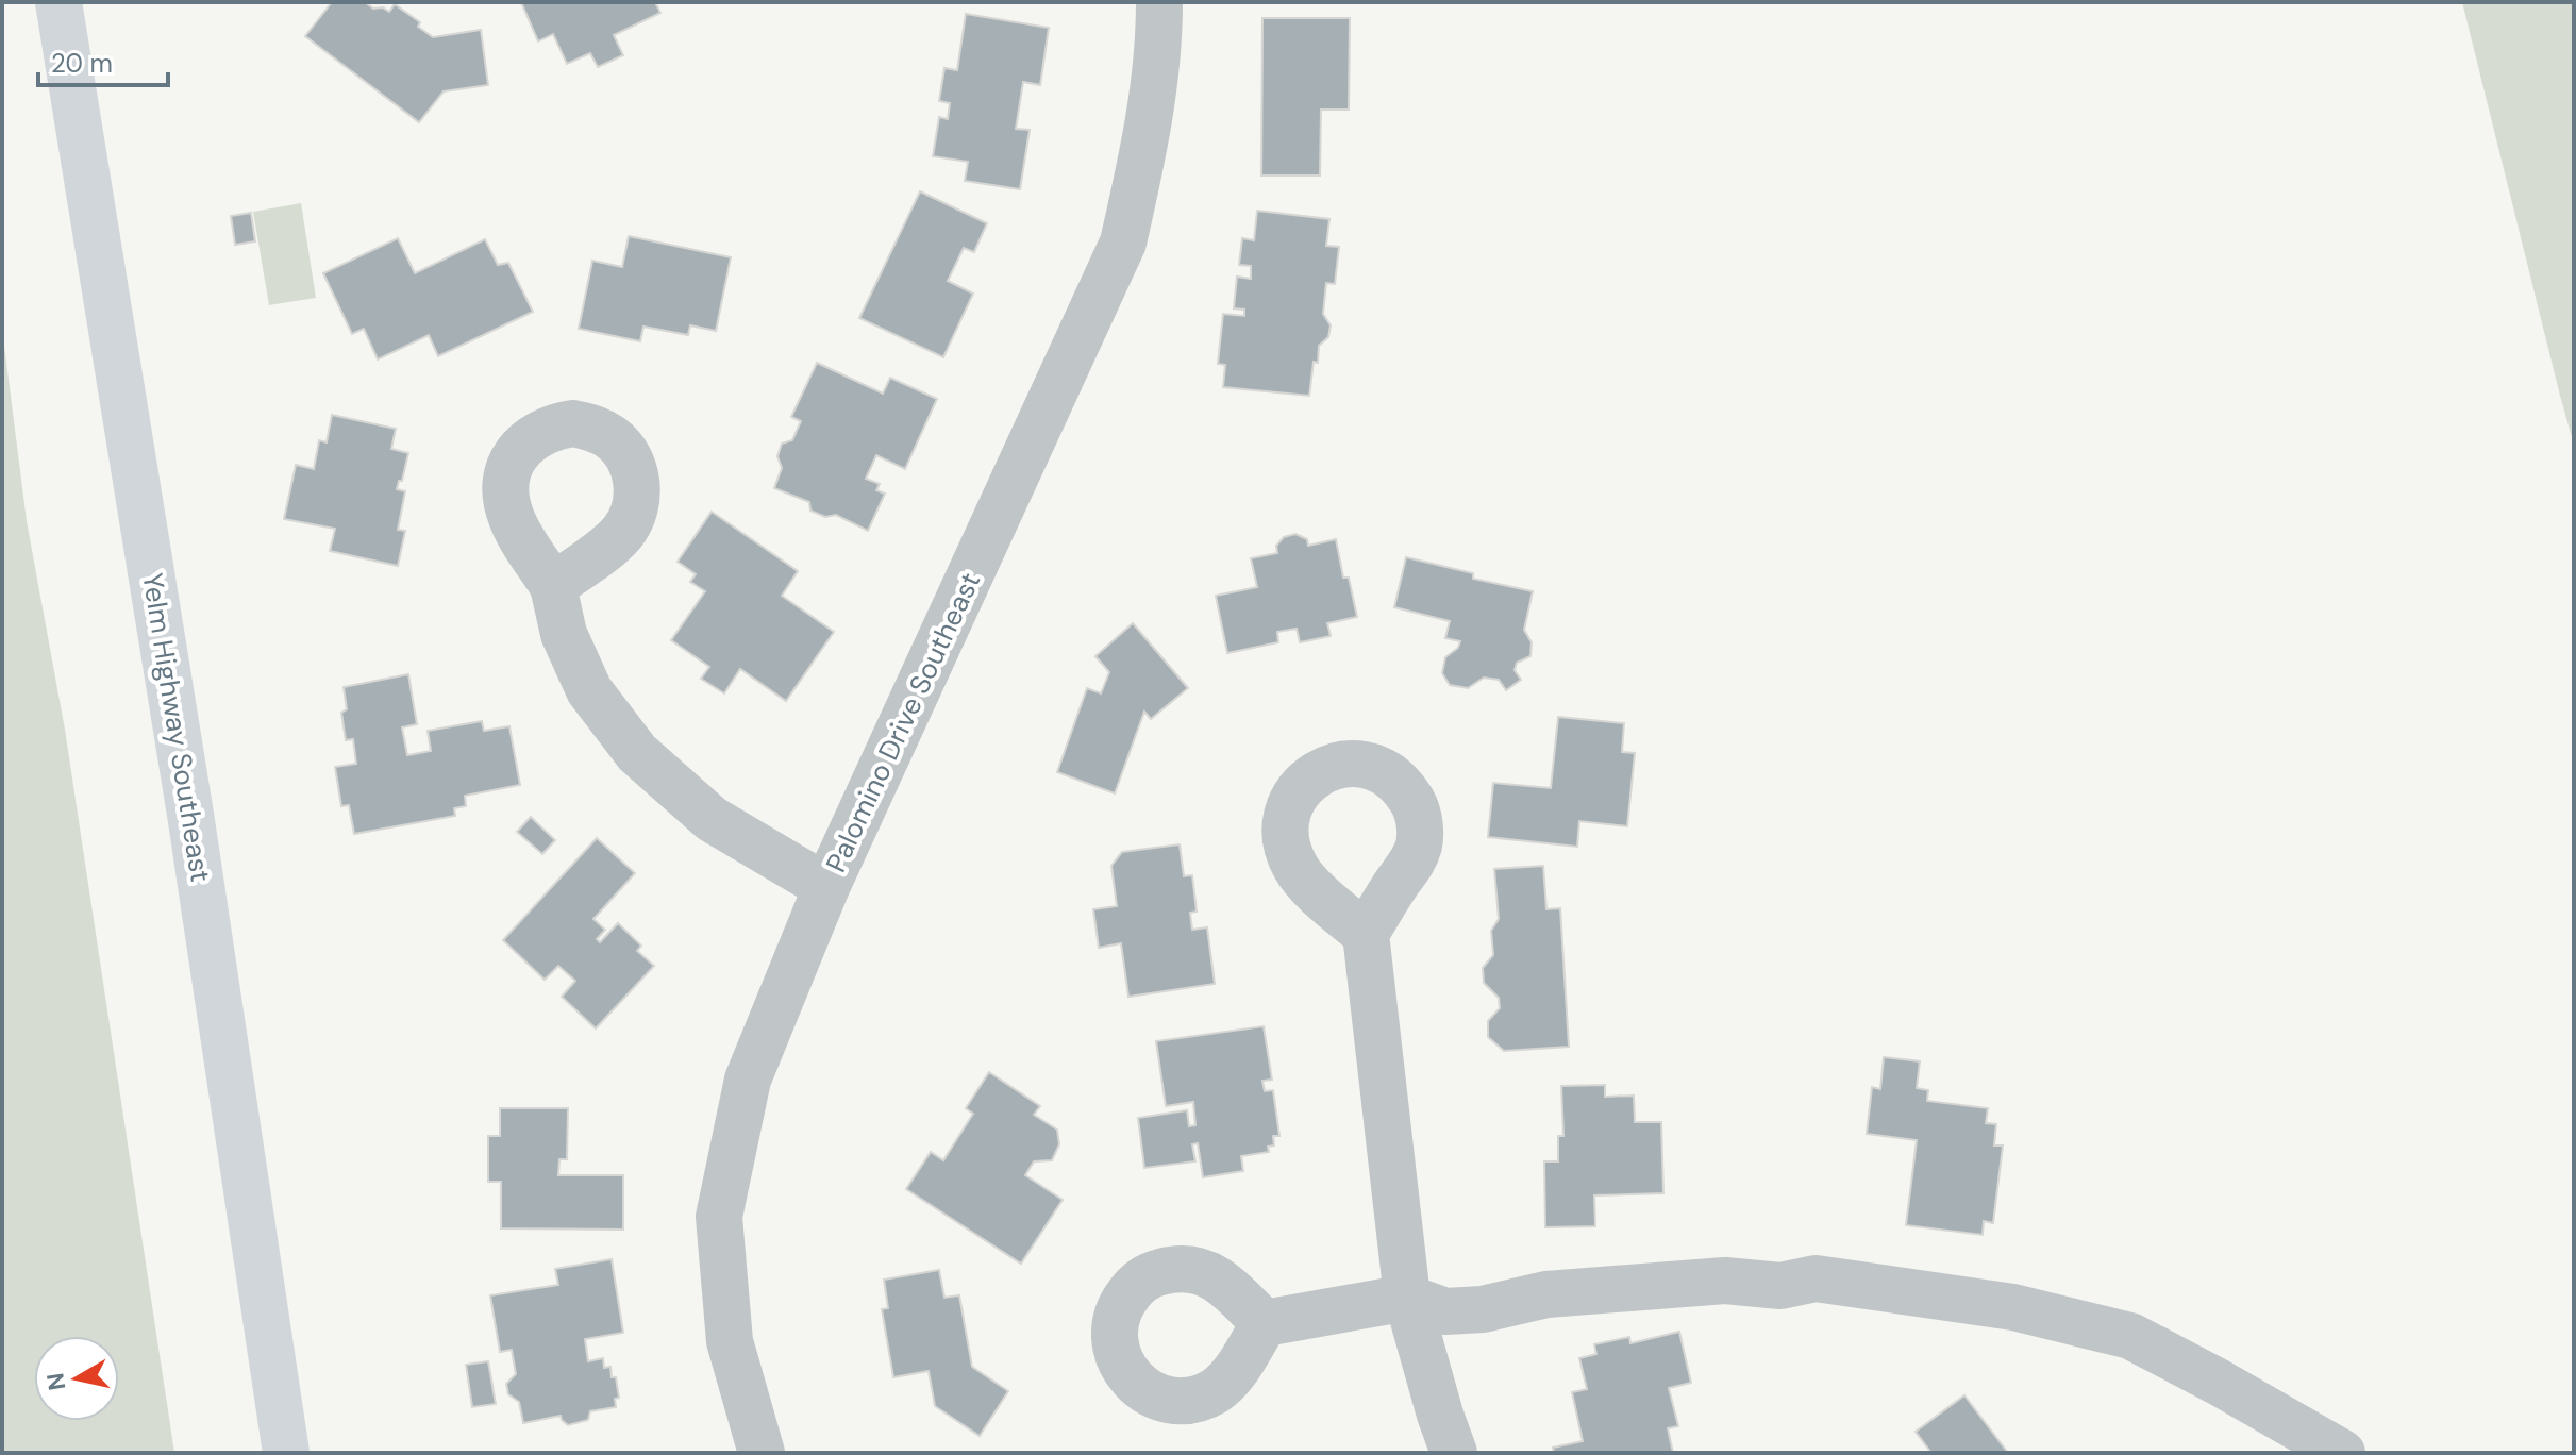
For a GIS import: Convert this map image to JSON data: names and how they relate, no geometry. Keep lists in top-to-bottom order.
{
  "streets": {
    "main road": ["Yelm Highway Southeast"],
    "street": ["Palomino Drive Southeast"]
  },
  "scale_bar": "20 m",
  "north": "left"
}
